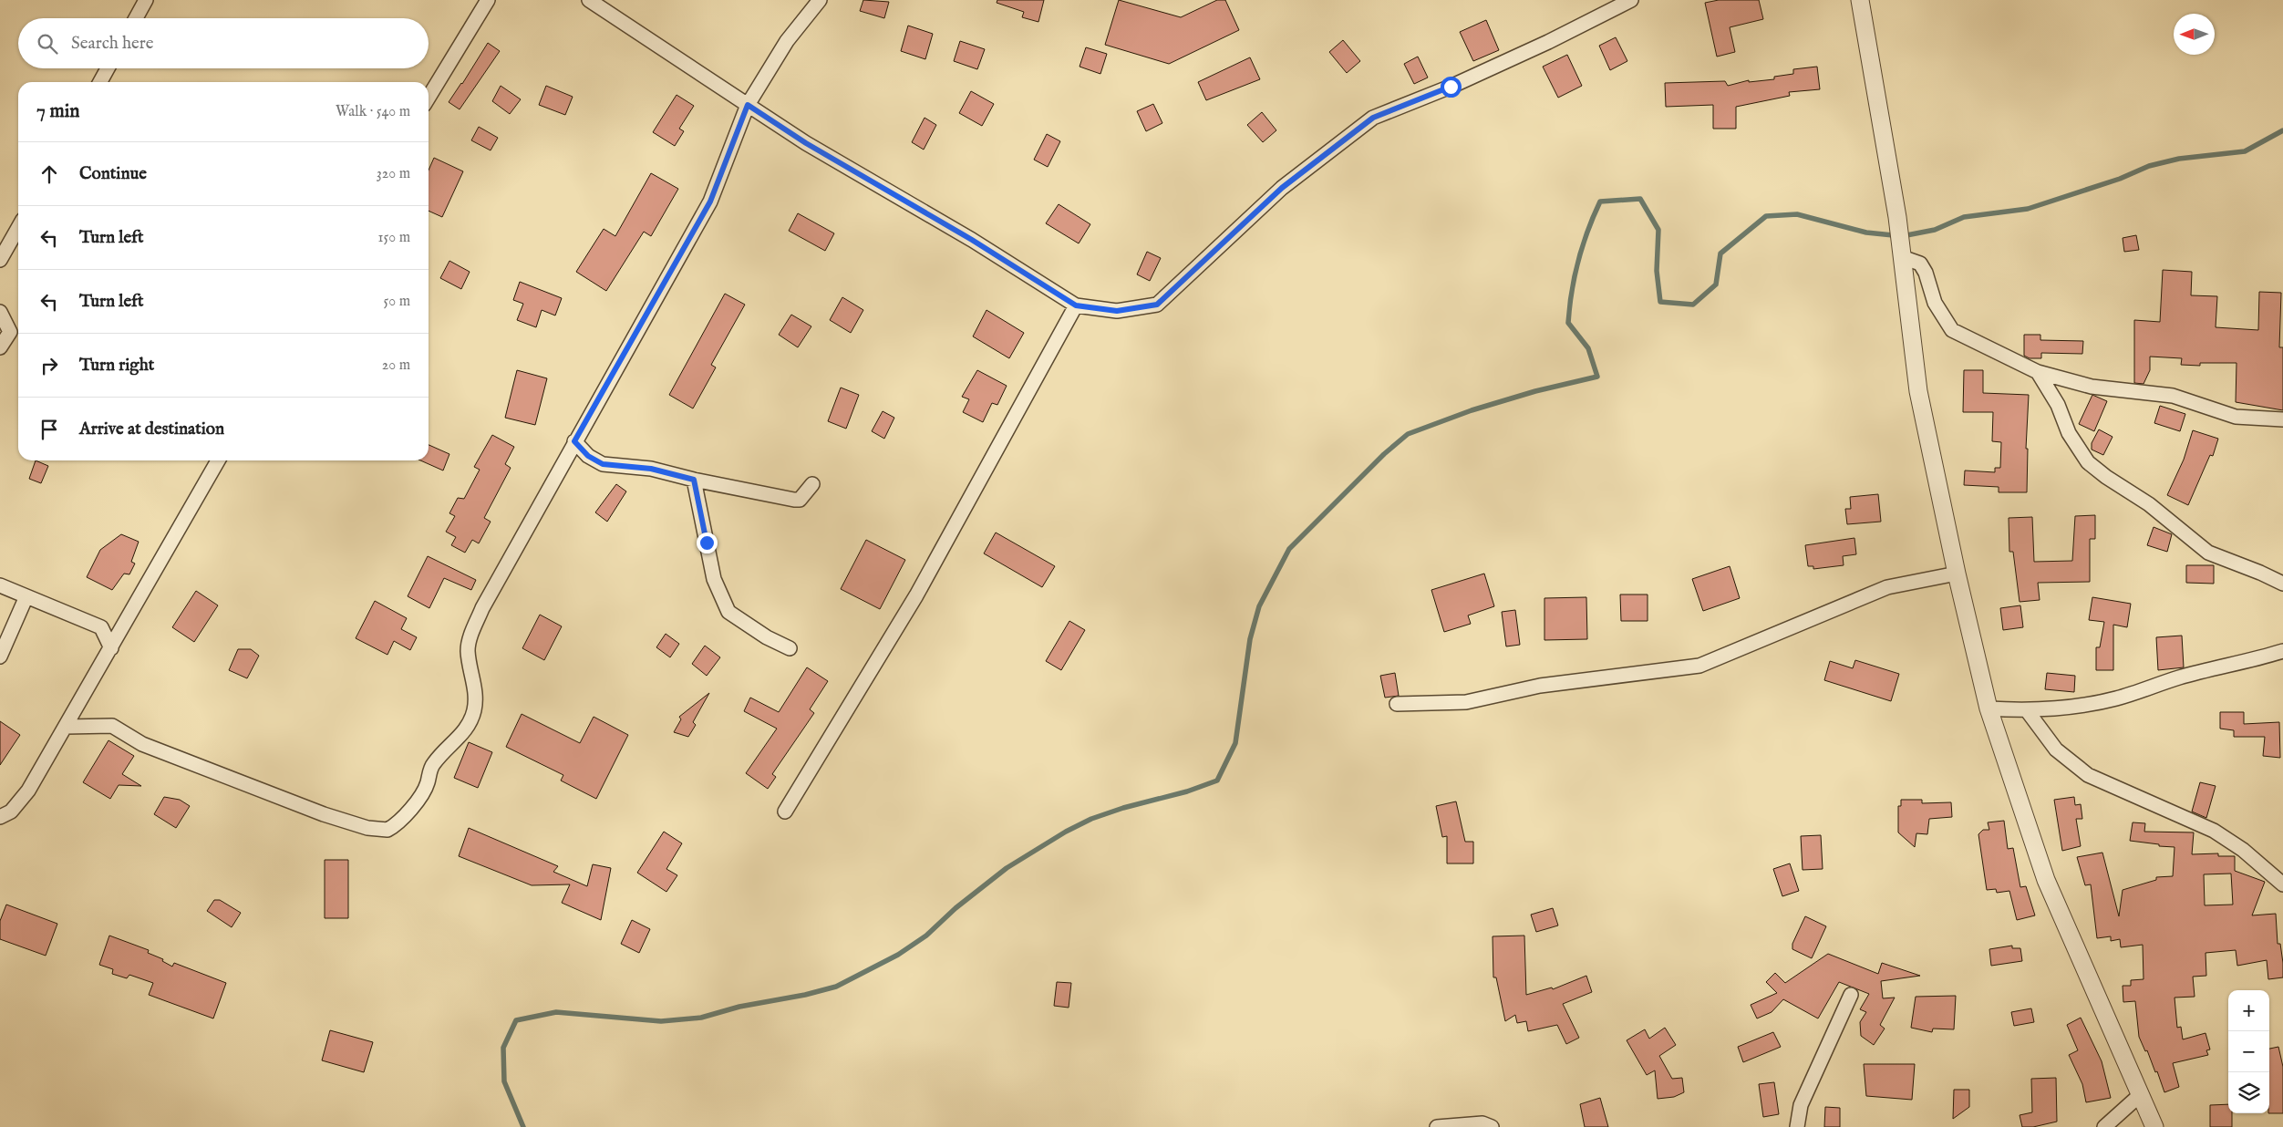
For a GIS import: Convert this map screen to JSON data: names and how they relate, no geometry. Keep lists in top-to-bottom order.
{
  "north": "left",
  "page": {
    "search": "Search here",
    "heading": ["7 min", "Walk · 540 m"],
    "list": [
      ["Continue", "320 m"],
      ["Turn left", "150 m"],
      ["Turn left", "50 m"],
      ["Turn right", "20 m"],
      "Arrive at destination"
    ],
    "map_buttons": ["+", "−"]
  }
}
